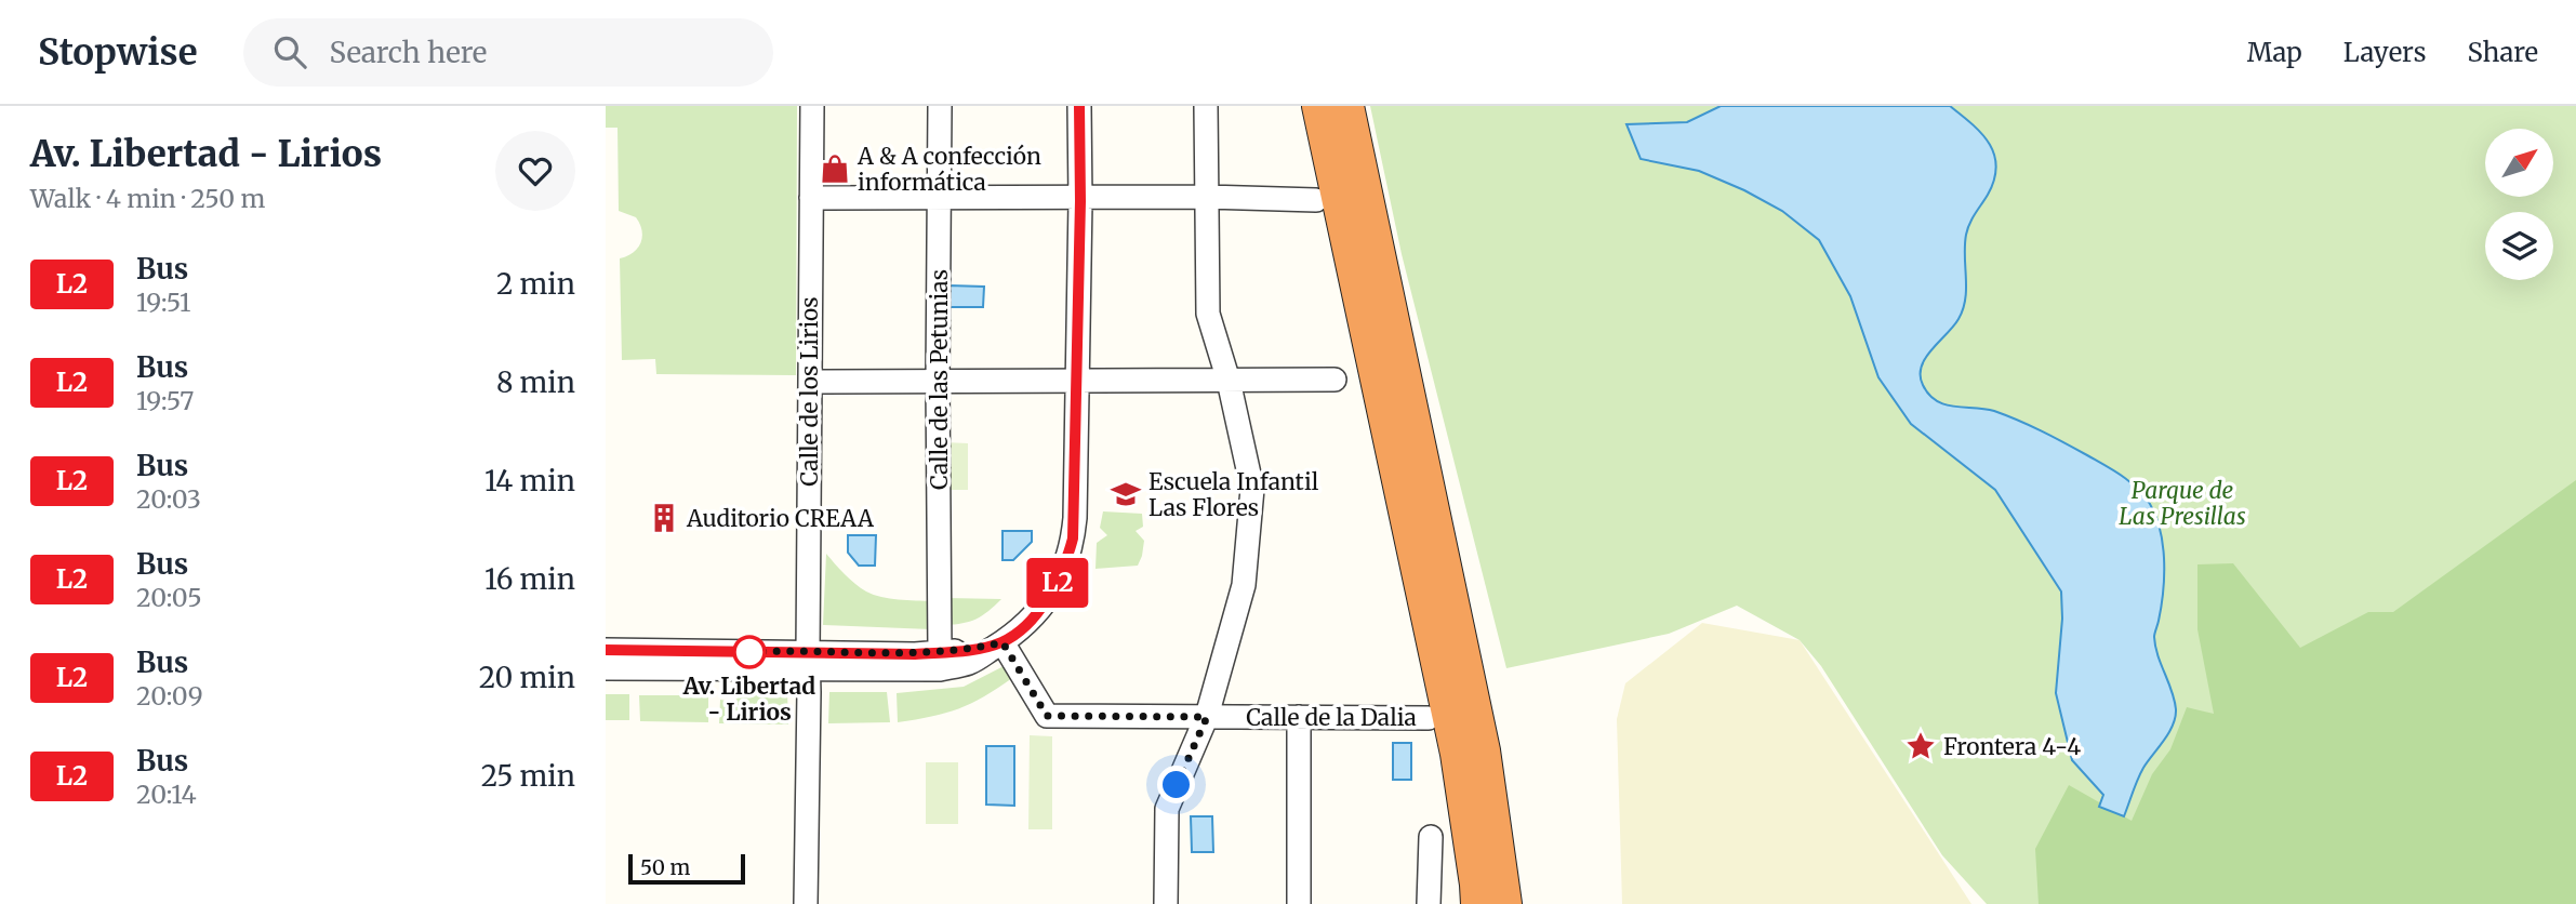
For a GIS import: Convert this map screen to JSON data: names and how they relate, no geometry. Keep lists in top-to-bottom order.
{
  "streets": {
    "street": ["Calle de las Petunias", "Calle de los Lirios", "Calle de la Dalia"]
  },
  "parks": ["Parque de Las Presillas"],
  "places": {
    "shop": ["A & A confección informática"],
    "school or university": ["Escuela Infantil Las Flores"],
    "building": ["Auditorio CREAA"],
    "other": ["Av. Libertad - Lirios"],
    "place": ["Frontera 4-4"]
  },
  "lines": ["bus line L2"],
  "scale_bar": "50 m",
  "north": "top right",
  "page": {
    "header": "Stopwise",
    "search": "Search here",
    "nav": ["Map", "Layers", "Share"],
    "heading": ["Av. Libertad - Lirios", "Walk · 4 min · 250 m"],
    "on_map": "L2",
    "list": [
      {
        "mark": "L2",
        "name": "Bus",
        "note": "19:51",
        "value": "2 min"
      },
      {
        "mark": "L2",
        "name": "Bus",
        "note": "19:57",
        "value": "8 min"
      },
      {
        "mark": "L2",
        "name": "Bus",
        "note": "20:03",
        "value": "14 min"
      },
      {
        "mark": "L2",
        "name": "Bus",
        "note": "20:05",
        "value": "16 min"
      },
      {
        "mark": "L2",
        "name": "Bus",
        "note": "20:09",
        "value": "20 min"
      },
      {
        "mark": "L2",
        "name": "Bus",
        "note": "20:14",
        "value": "25 min"
      }
    ],
    "scale": "50 m"
  }
}
